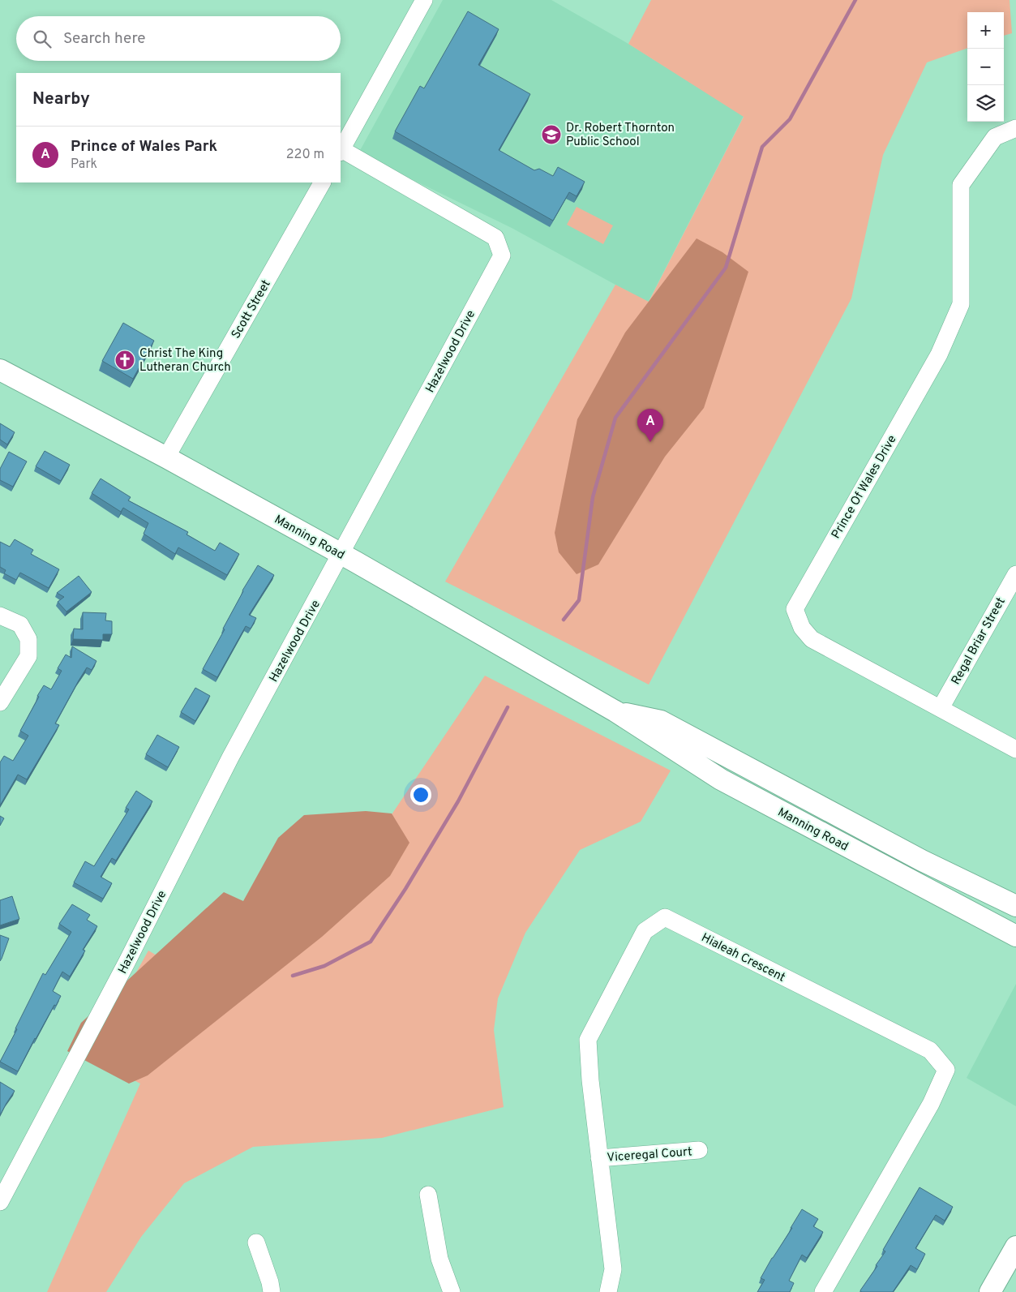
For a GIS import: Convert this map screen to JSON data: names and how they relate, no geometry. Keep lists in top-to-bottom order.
{
  "streets": {
    "main road": ["Manning Road"],
    "street": [
      "Scott Street",
      "Hazelwood Drive",
      "Prince Of Wales Drive",
      "Regal Briar Street",
      "Hialeah Crescent",
      "Viceregal Court"
    ]
  },
  "crossings": [
    ["Scott Street", "Manning Road"],
    ["Hazelwood Drive", "Manning Road"],
    ["Prince Of Wales Drive", "Regal Briar Street"],
    ["Hialeah Crescent", "Viceregal Court"]
  ],
  "places": {
    "school or university": ["Dr. Robert Thornton Public School"],
    "church": ["Christ The King Lutheran Church"]
  },
  "page": {
    "map_buttons": ["+", "−"],
    "search": "Search here",
    "heading": "Nearby",
    "list": [
      {
        "mark": "A",
        "name": "Prince of Wales Park",
        "note": "Park",
        "value": "220 m"
      }
    ],
    "pins": "A"
  }
}
